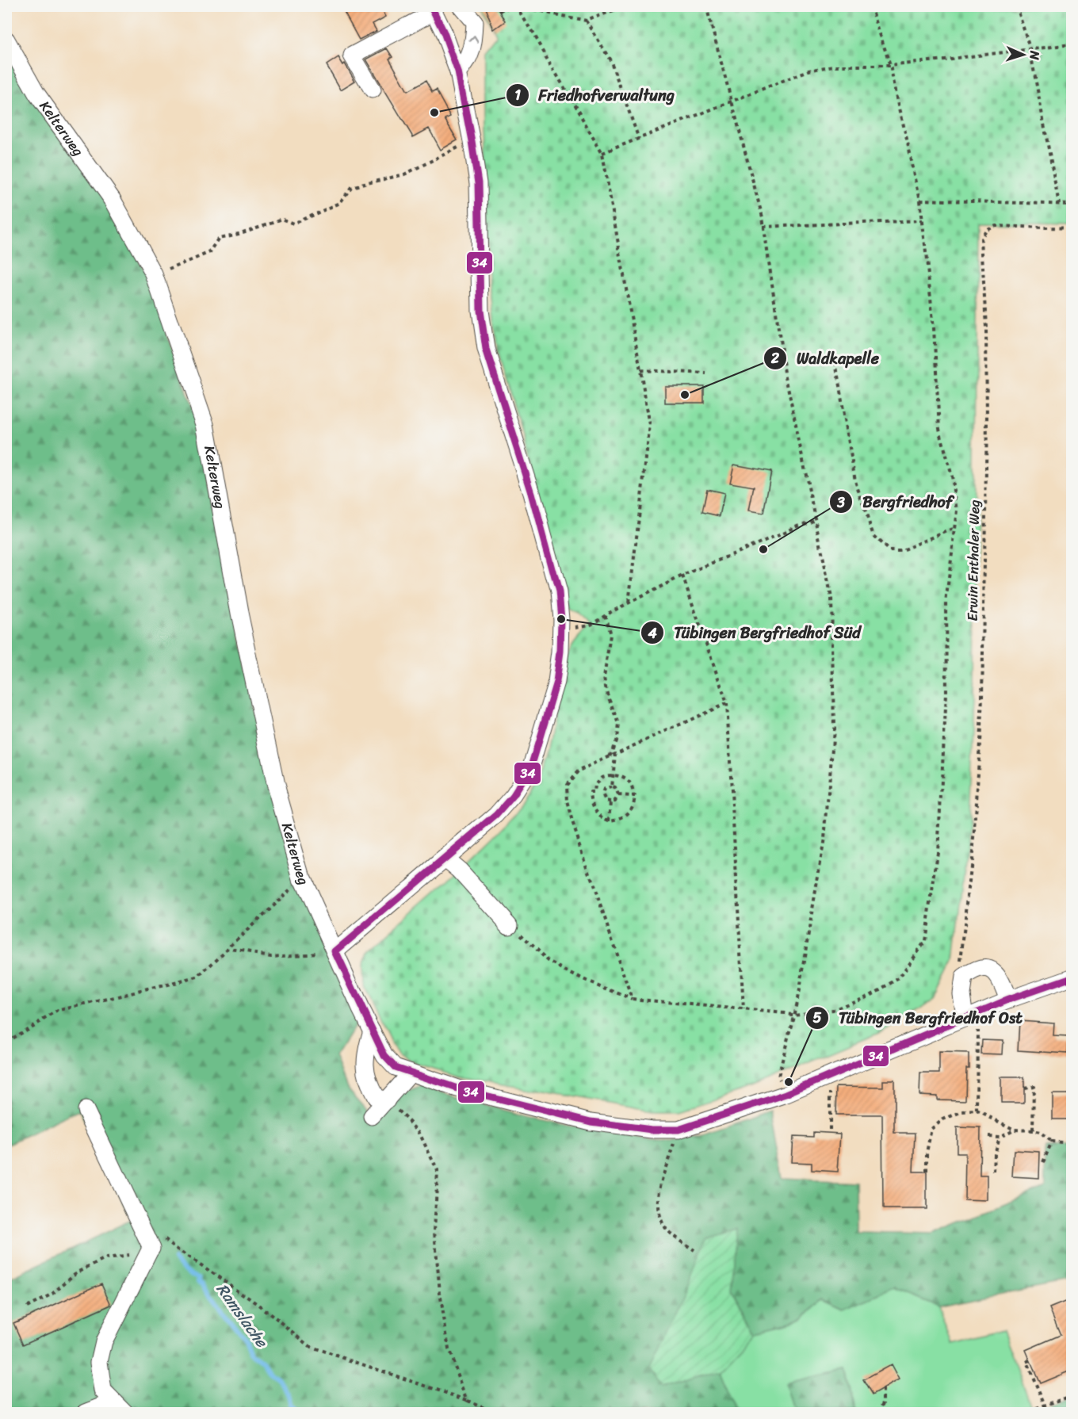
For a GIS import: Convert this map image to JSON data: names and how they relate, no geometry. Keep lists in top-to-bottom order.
{
  "streets": {
    "street": ["Kelterweg"],
    "path": ["Erwin Enthaler Weg"]
  },
  "crossings": [
    ["Kelterweg", "Erwin Enthaler Weg"]
  ],
  "water": ["Ramslache"],
  "places": [
    "Friedhofverwaltung",
    "Waldkapelle",
    "Bergfriedhof",
    "Tübingen Bergfriedhof Süd",
    "Tübingen Bergfriedhof Ost"
  ],
  "lines": ["transit line 34"],
  "north": "right"
}
